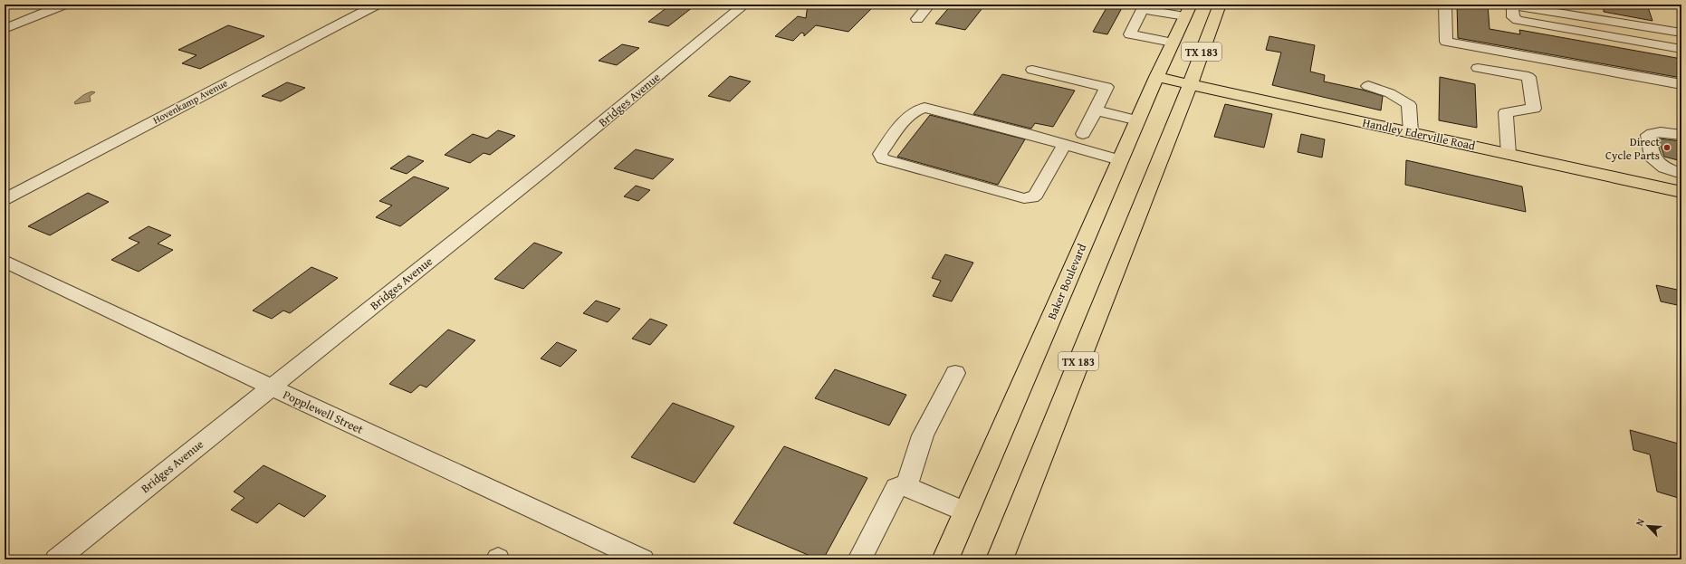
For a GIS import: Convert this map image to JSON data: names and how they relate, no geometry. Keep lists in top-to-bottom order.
{
  "streets": {
    "main road": ["TX 183", "Handley Ederville Road", "Baker Boulevard"],
    "street": ["Bridges Avenue", "Hovenkamp Avenue", "Popplewell Street"]
  },
  "crossings": [
    ["TX 183", "Handley Ederville Road"],
    ["Bridges Avenue", "Popplewell Street"],
    ["Handley Ederville Road", "Baker Boulevard"]
  ],
  "places": ["Direct Cycle Parts"],
  "north": "top left"
}
